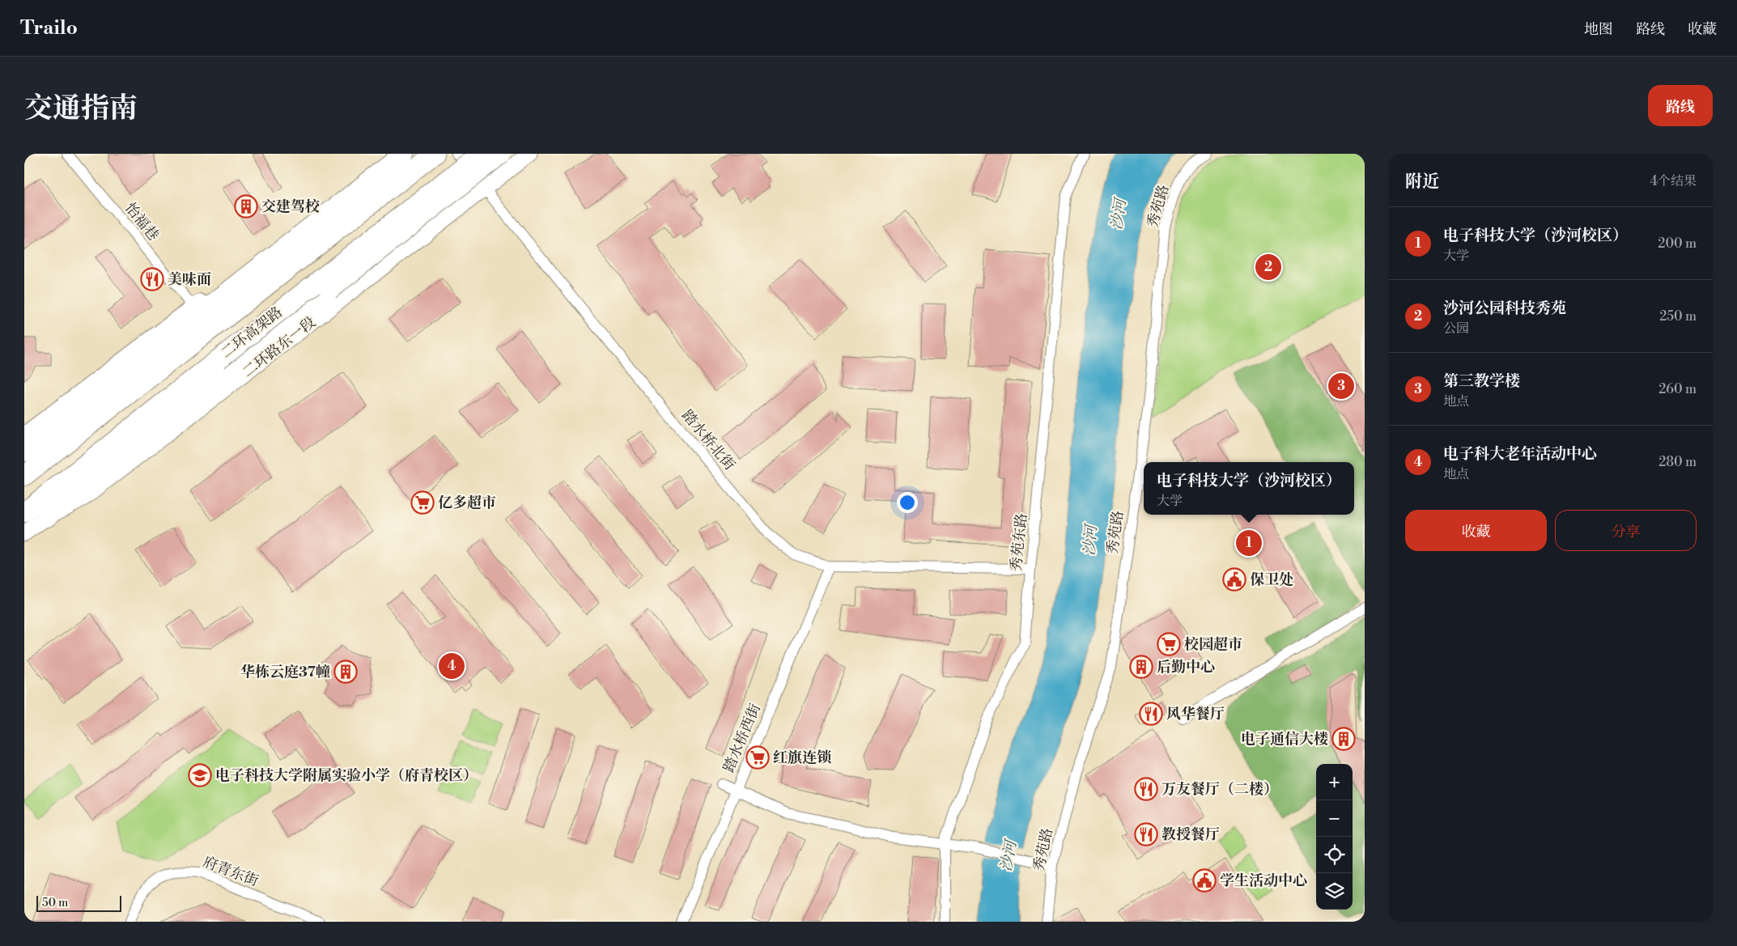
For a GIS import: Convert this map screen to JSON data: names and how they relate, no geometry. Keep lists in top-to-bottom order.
{
  "streets": {
    "highway": ["二环高架路"],
    "main road": ["二环路东一段"],
    "street": [
      "秀苑路",
      "怡福巷",
      "踏水桥北街",
      "秀苑东路",
      "踏水桥西街",
      "府青东街"
    ]
  },
  "crossings": [
    ["二环路东一段", "踏水桥北街"],
    ["踏水桥北街", "秀苑东路"],
    ["踏水桥北街", "踏水桥西街"]
  ],
  "water": ["沙河"],
  "places": {
    "building": [
      "交建驾校",
      "后勤中心",
      "华栋云庭37幢",
      "电子通信大楼"
    ],
    "restaurant": [
      "美味面",
      "风华餐厅",
      "万友餐厅（二楼）",
      "教授餐厅"
    ],
    "supermarket": ["亿多超市", "校园超市", "红旗连锁"],
    "public building": ["保卫处", "学生活动中心"],
    "school or university": ["电子科技大学附属实验小学（府青校区）"]
  },
  "scale_bar": "50 m",
  "page": {
    "header": "Trailo",
    "nav": ["地图", "路线", "收藏"],
    "title": "交通指南",
    "buttons": [
      "路线",
      ["收藏", "分享"]
    ],
    "heading": ["附近", "4个结果"],
    "list": [
      {
        "mark": "1",
        "name": "电子科技大学（沙河校区）",
        "note": "大学",
        "value": "200 m"
      },
      {
        "mark": "2",
        "name": "沙河公园科技秀苑",
        "note": "公园",
        "value": "250 m"
      },
      {
        "mark": "3",
        "name": "第三教学楼",
        "note": "地点",
        "value": "260 m"
      },
      {
        "mark": "4",
        "name": "电子科大老年活动中心",
        "note": "地点",
        "value": "280 m"
      }
    ],
    "pins": [
      "2",
      "3",
      "1",
      "4"
    ],
    "popup": ["电子科技大学（沙河校区）", "大学"],
    "map_buttons": ["+", "−"],
    "scale": "50 m"
  }
}
